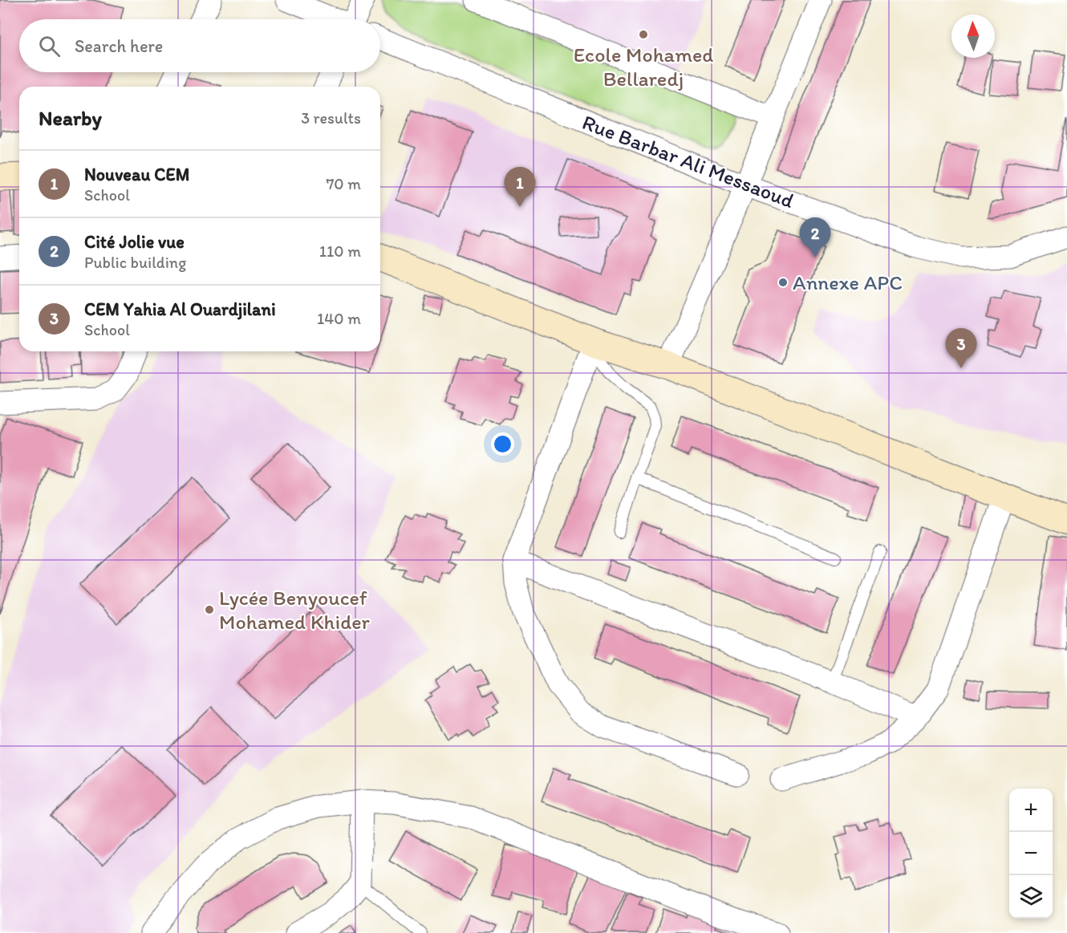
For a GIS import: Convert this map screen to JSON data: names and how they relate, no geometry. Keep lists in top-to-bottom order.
{
  "streets": {
    "street": ["Rue Barbar Ali Messaoud"]
  },
  "places": ["Ecole Mohamed Bellaredj", "Annexe APC", "Lycée Benyoucef Mohamed Khider"],
  "north": "top",
  "page": {
    "search": "Search here",
    "heading": ["Nearby", "3 results"],
    "list": [
      {
        "mark": "1",
        "name": "Nouveau CEM",
        "note": "School",
        "value": "70 m"
      },
      {
        "mark": "2",
        "name": "Cité Jolie vue",
        "note": "Public building",
        "value": "110 m"
      },
      {
        "mark": "3",
        "name": "CEM Yahia Al Ouardjilani",
        "note": "School",
        "value": "140 m"
      }
    ],
    "pins": ["1", "2", "3"],
    "map_buttons": ["+", "−"]
  }
}
